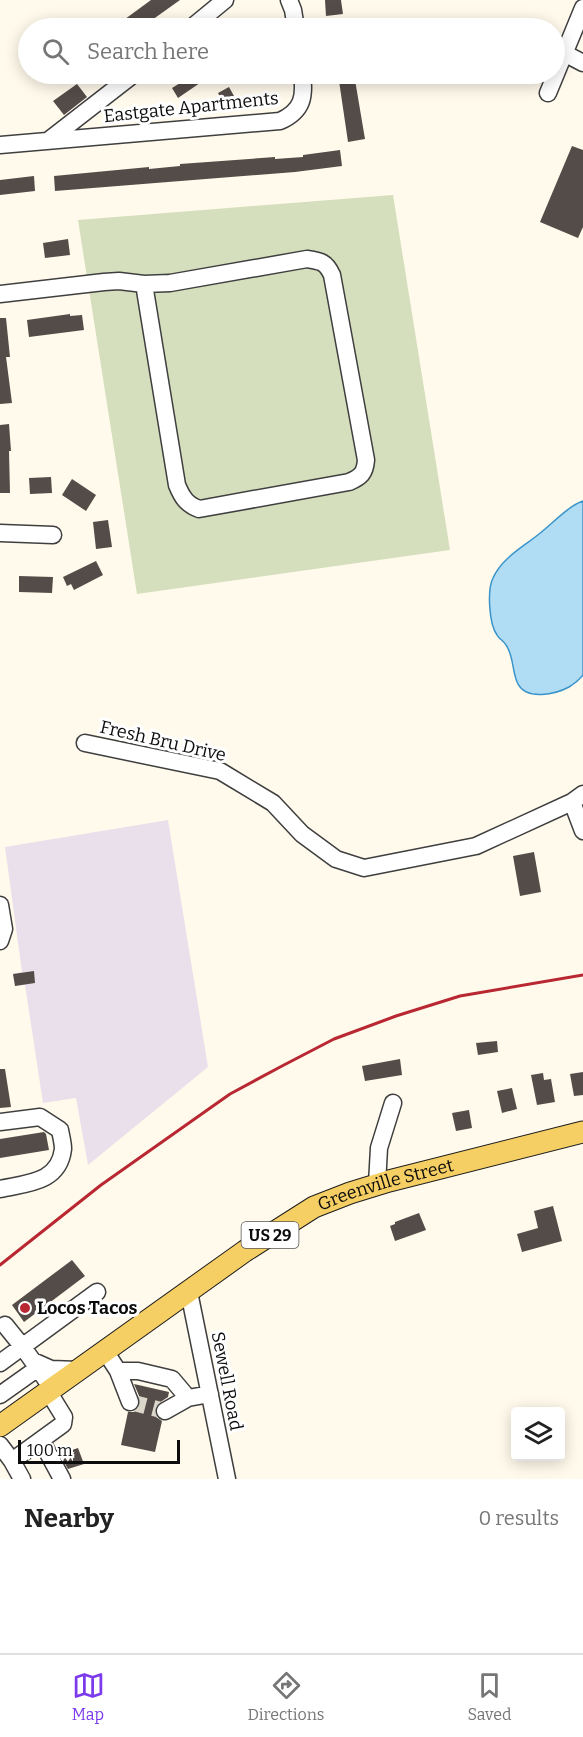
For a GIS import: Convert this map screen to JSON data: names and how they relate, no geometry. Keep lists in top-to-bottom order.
{
  "streets": {
    "main road": ["Greenville Street", "US 29"],
    "street": ["Eastgate Apartments", "Fresh Bru Drive", "Sewell Road"]
  },
  "crossings": [
    ["Greenville Street", "Sewell Road"]
  ],
  "places": ["Locos Tacos"],
  "scale_bar": "100 m",
  "page": {
    "search": "Search here",
    "scale": "100 m",
    "heading": ["Nearby", "0 results"],
    "nav": ["Map", "Directions", "Saved"]
  }
}
